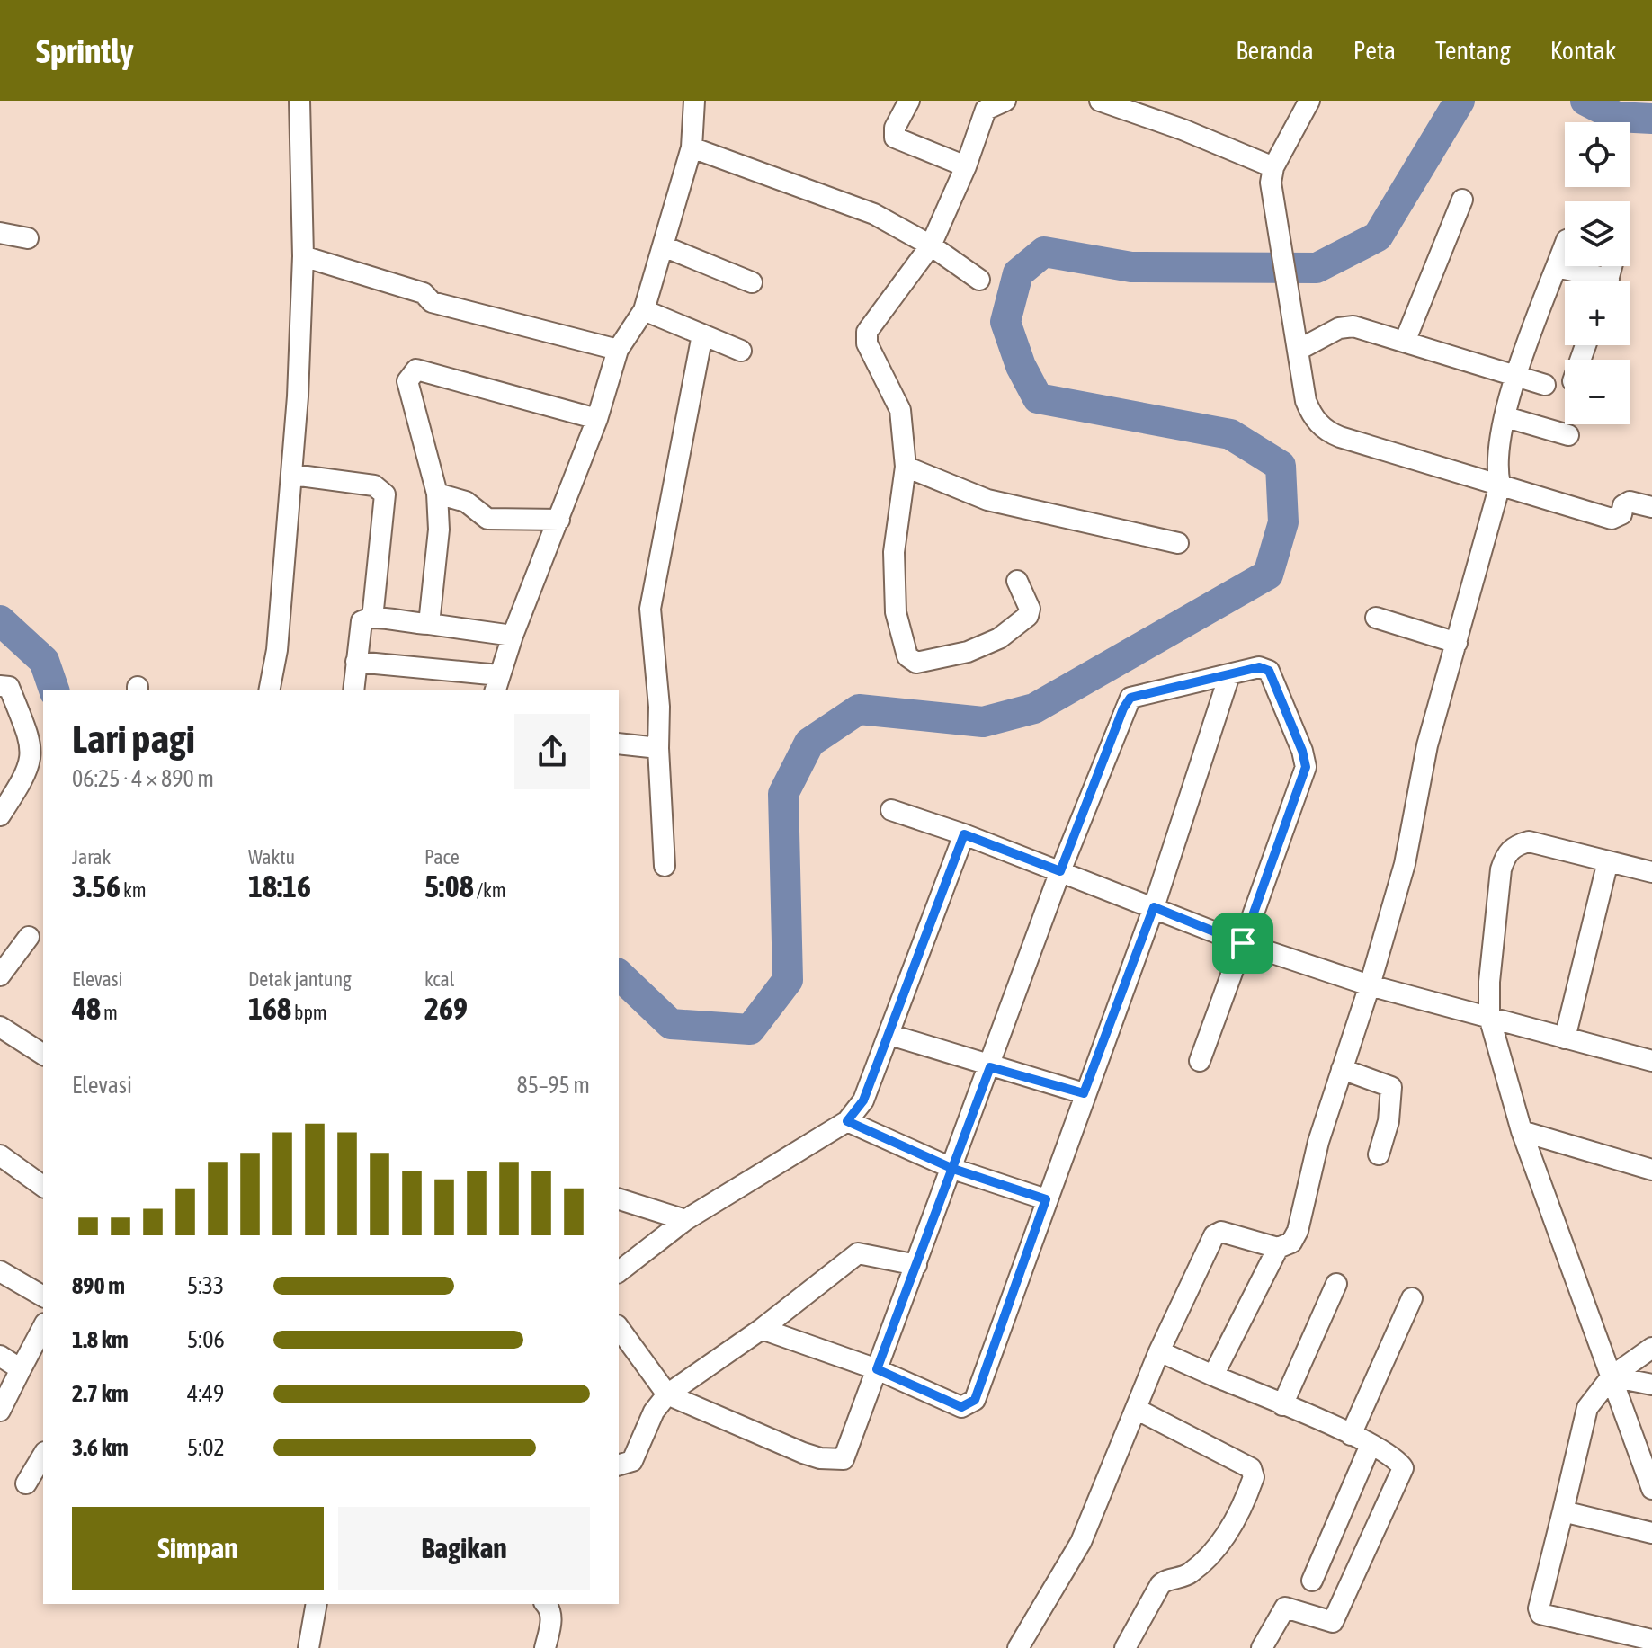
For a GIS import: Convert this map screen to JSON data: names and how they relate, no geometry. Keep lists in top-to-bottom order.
{
  "page": {
    "header": "Sprintly",
    "nav": [
      "Beranda",
      "Peta",
      "Tentang",
      "Kontak"
    ],
    "map_buttons": ["+", "−"],
    "heading": ["Lari pagi", "06:25 · 4 × 890 m"],
    "stats": [
      ["Jarak", "3.56 km"],
      ["Waktu", "18:16"],
      ["Pace", "5:08 /km"],
      ["Elevasi", "48 m"],
      ["Detak jantung", "168 bpm"],
      ["kcal", "269"]
    ],
    "chart": ["Elevasi", "85–95 m"],
    "list": [
      {
        "name": "890 m",
        "note": "5:33"
      },
      {
        "name": "1.8 km",
        "note": "5:06"
      },
      {
        "name": "2.7 km",
        "note": "4:49"
      },
      {
        "name": "3.6 km",
        "note": "5:02"
      }
    ],
    "buttons": ["Simpan", "Bagikan"]
  }
}
